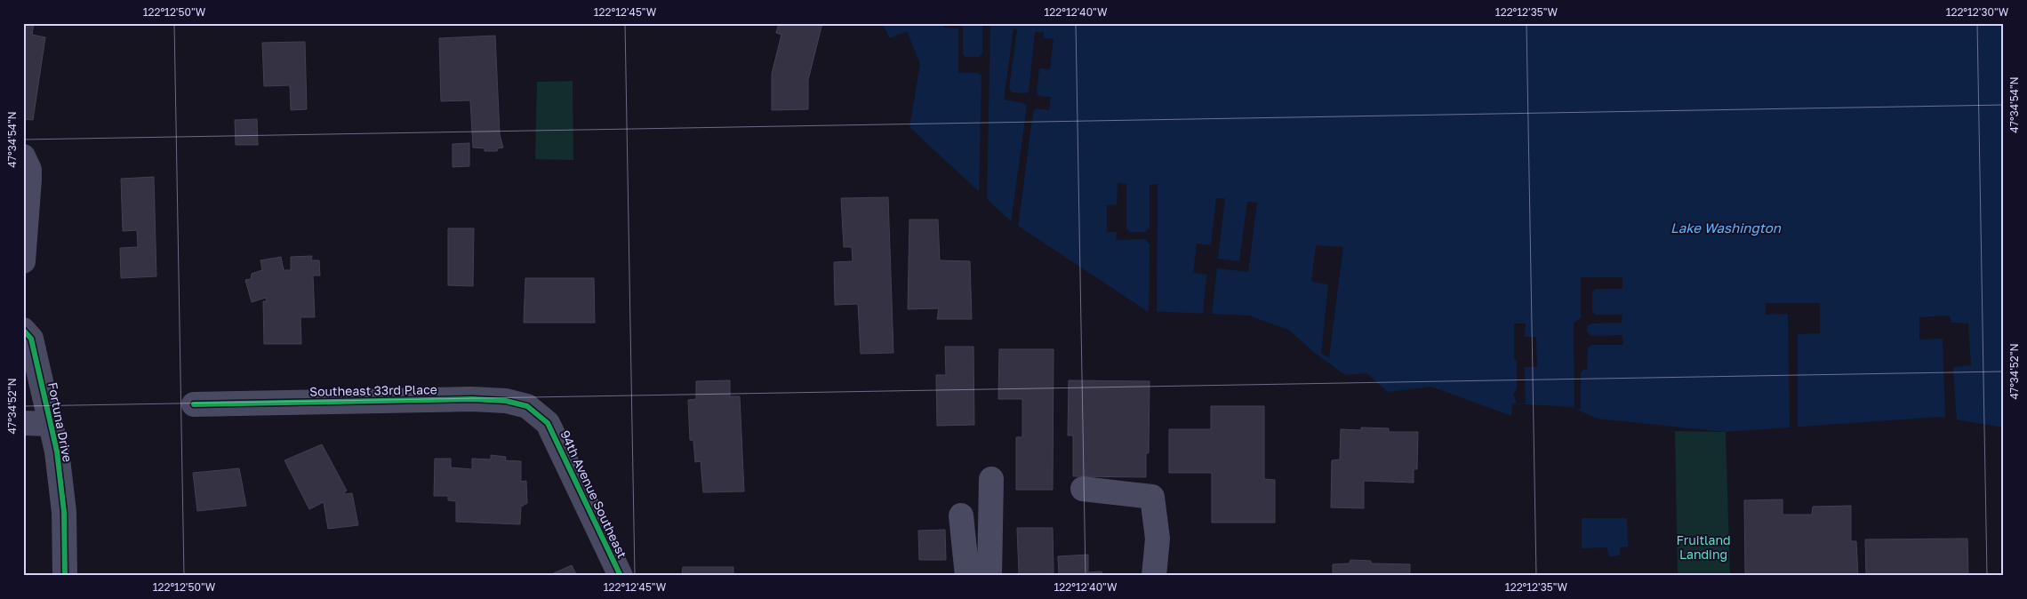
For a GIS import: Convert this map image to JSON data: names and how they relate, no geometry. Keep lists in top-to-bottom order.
{
  "streets": {
    "street": ["Southeast 33rd Place", "Fortuna Drive", "94th Avenue Southeast"]
  },
  "crossings": [
    ["Southeast 33rd Place", "94th Avenue Southeast"]
  ],
  "water": ["Lake Washington"],
  "parks": ["Fruitland Landing"],
  "coordinates": [
    "122°12'50\"W",
    "122°12'45\"W",
    "122°12'40\"W",
    "122°12'35\"W",
    "122°12'30\"W",
    "47°34'54\"N",
    "47°34'52\"N"
  ]
}
